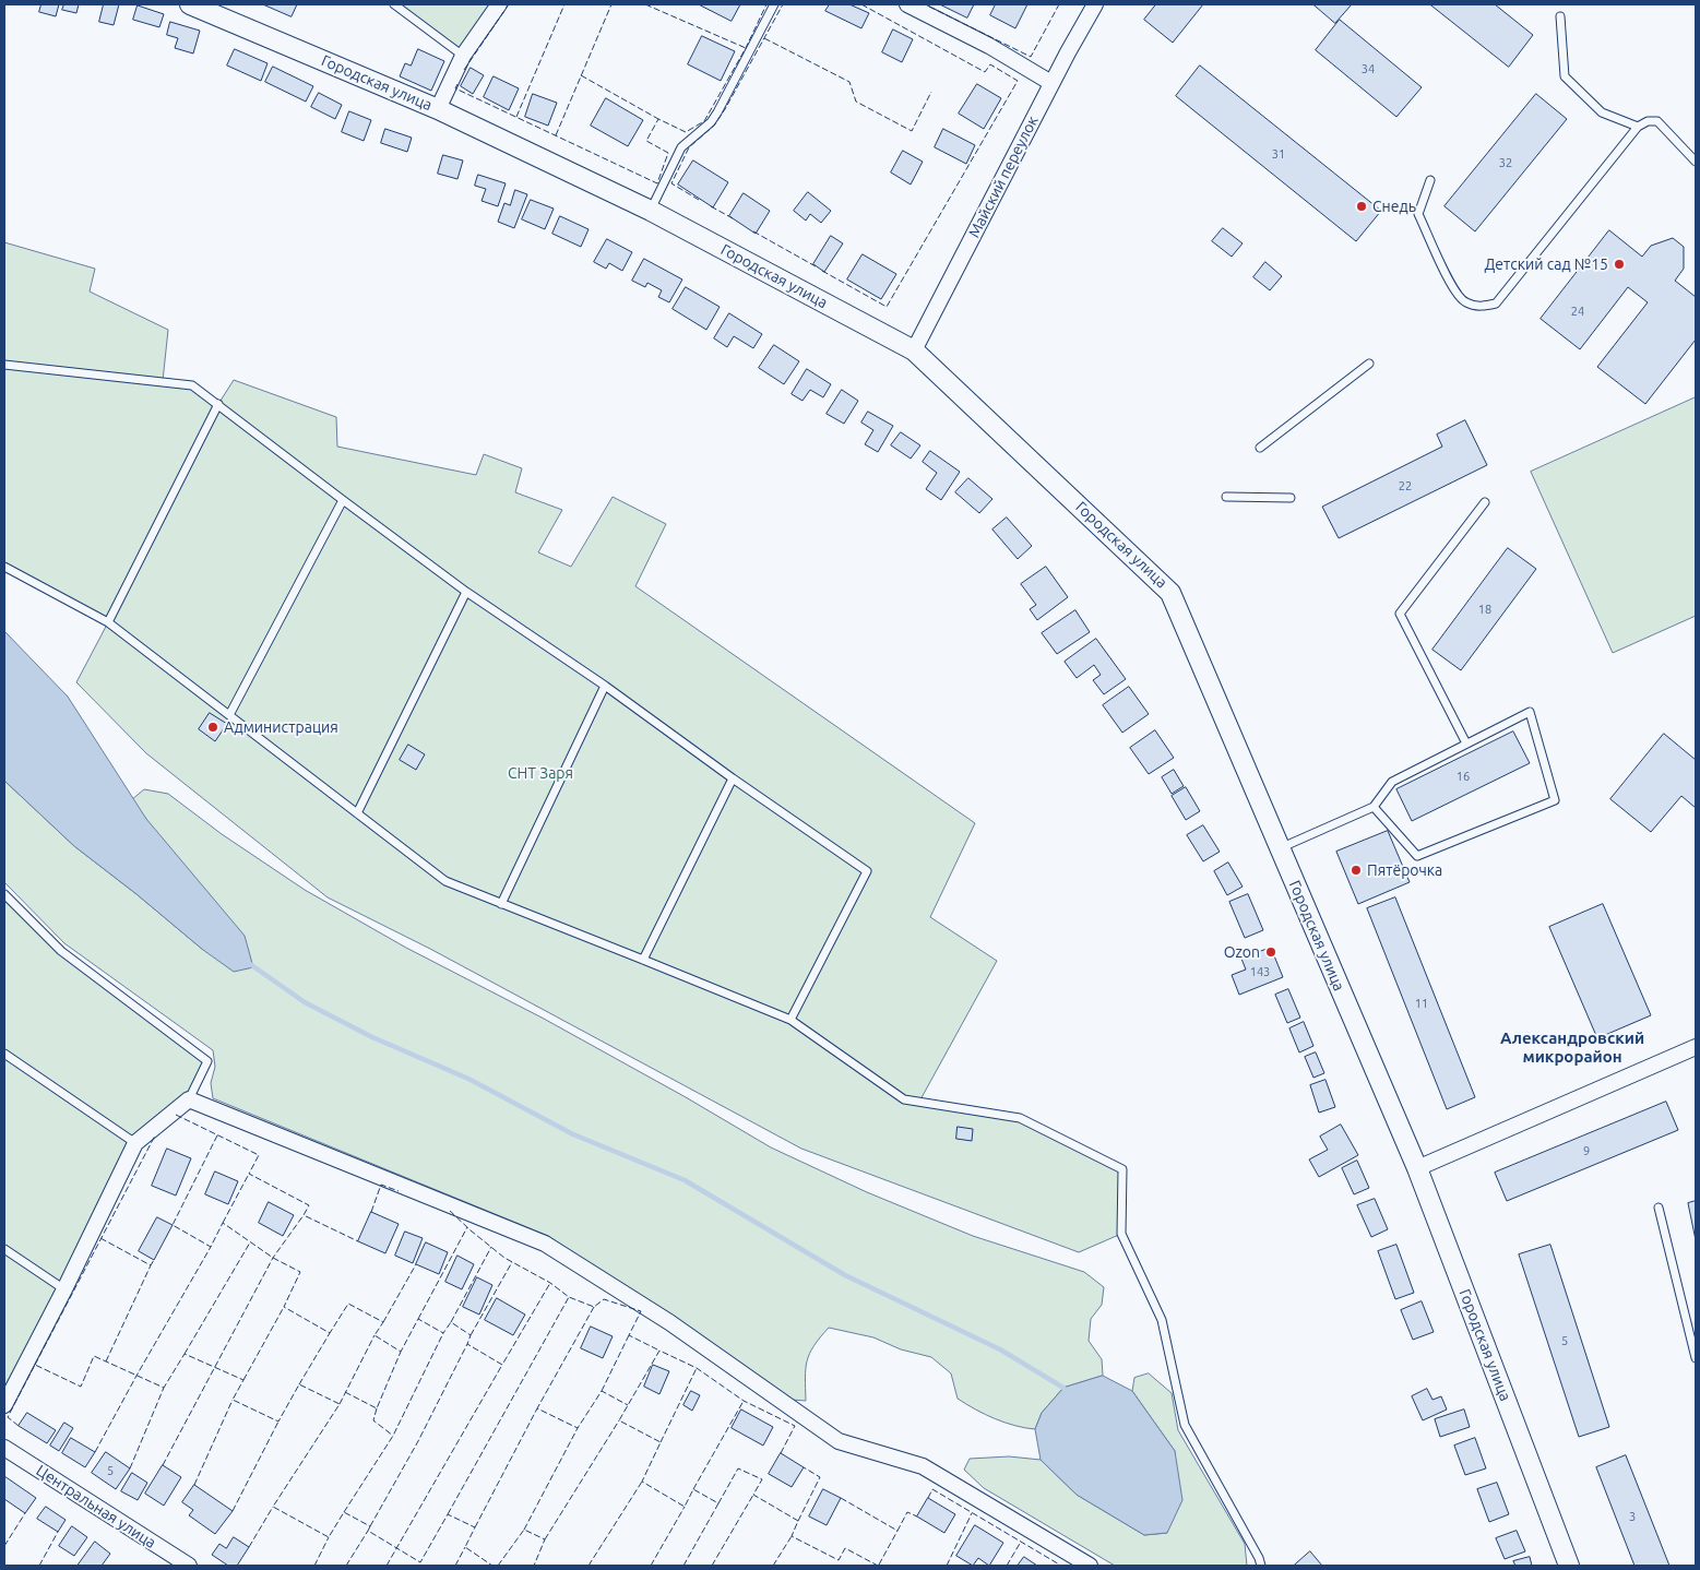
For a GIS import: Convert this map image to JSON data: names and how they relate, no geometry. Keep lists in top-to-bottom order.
{
  "streets": {
    "street": ["Городская улица", "Майский переулок", "Центральная улица"]
  },
  "crossings": [
    ["Городская улица", "Майский переулок"]
  ],
  "districts": ["Александровский микрорайон"],
  "parks": ["СНТ Заря"],
  "places": [
    "Снедь",
    "Детский сад №15",
    "Администрация",
    "Пятёрочка",
    "Ozon"
  ],
  "house_numbers": [
    "34",
    "31",
    "32",
    "24",
    "22",
    "18",
    "16",
    "143",
    "11",
    "9",
    "5",
    "5",
    "3"
  ]
}
